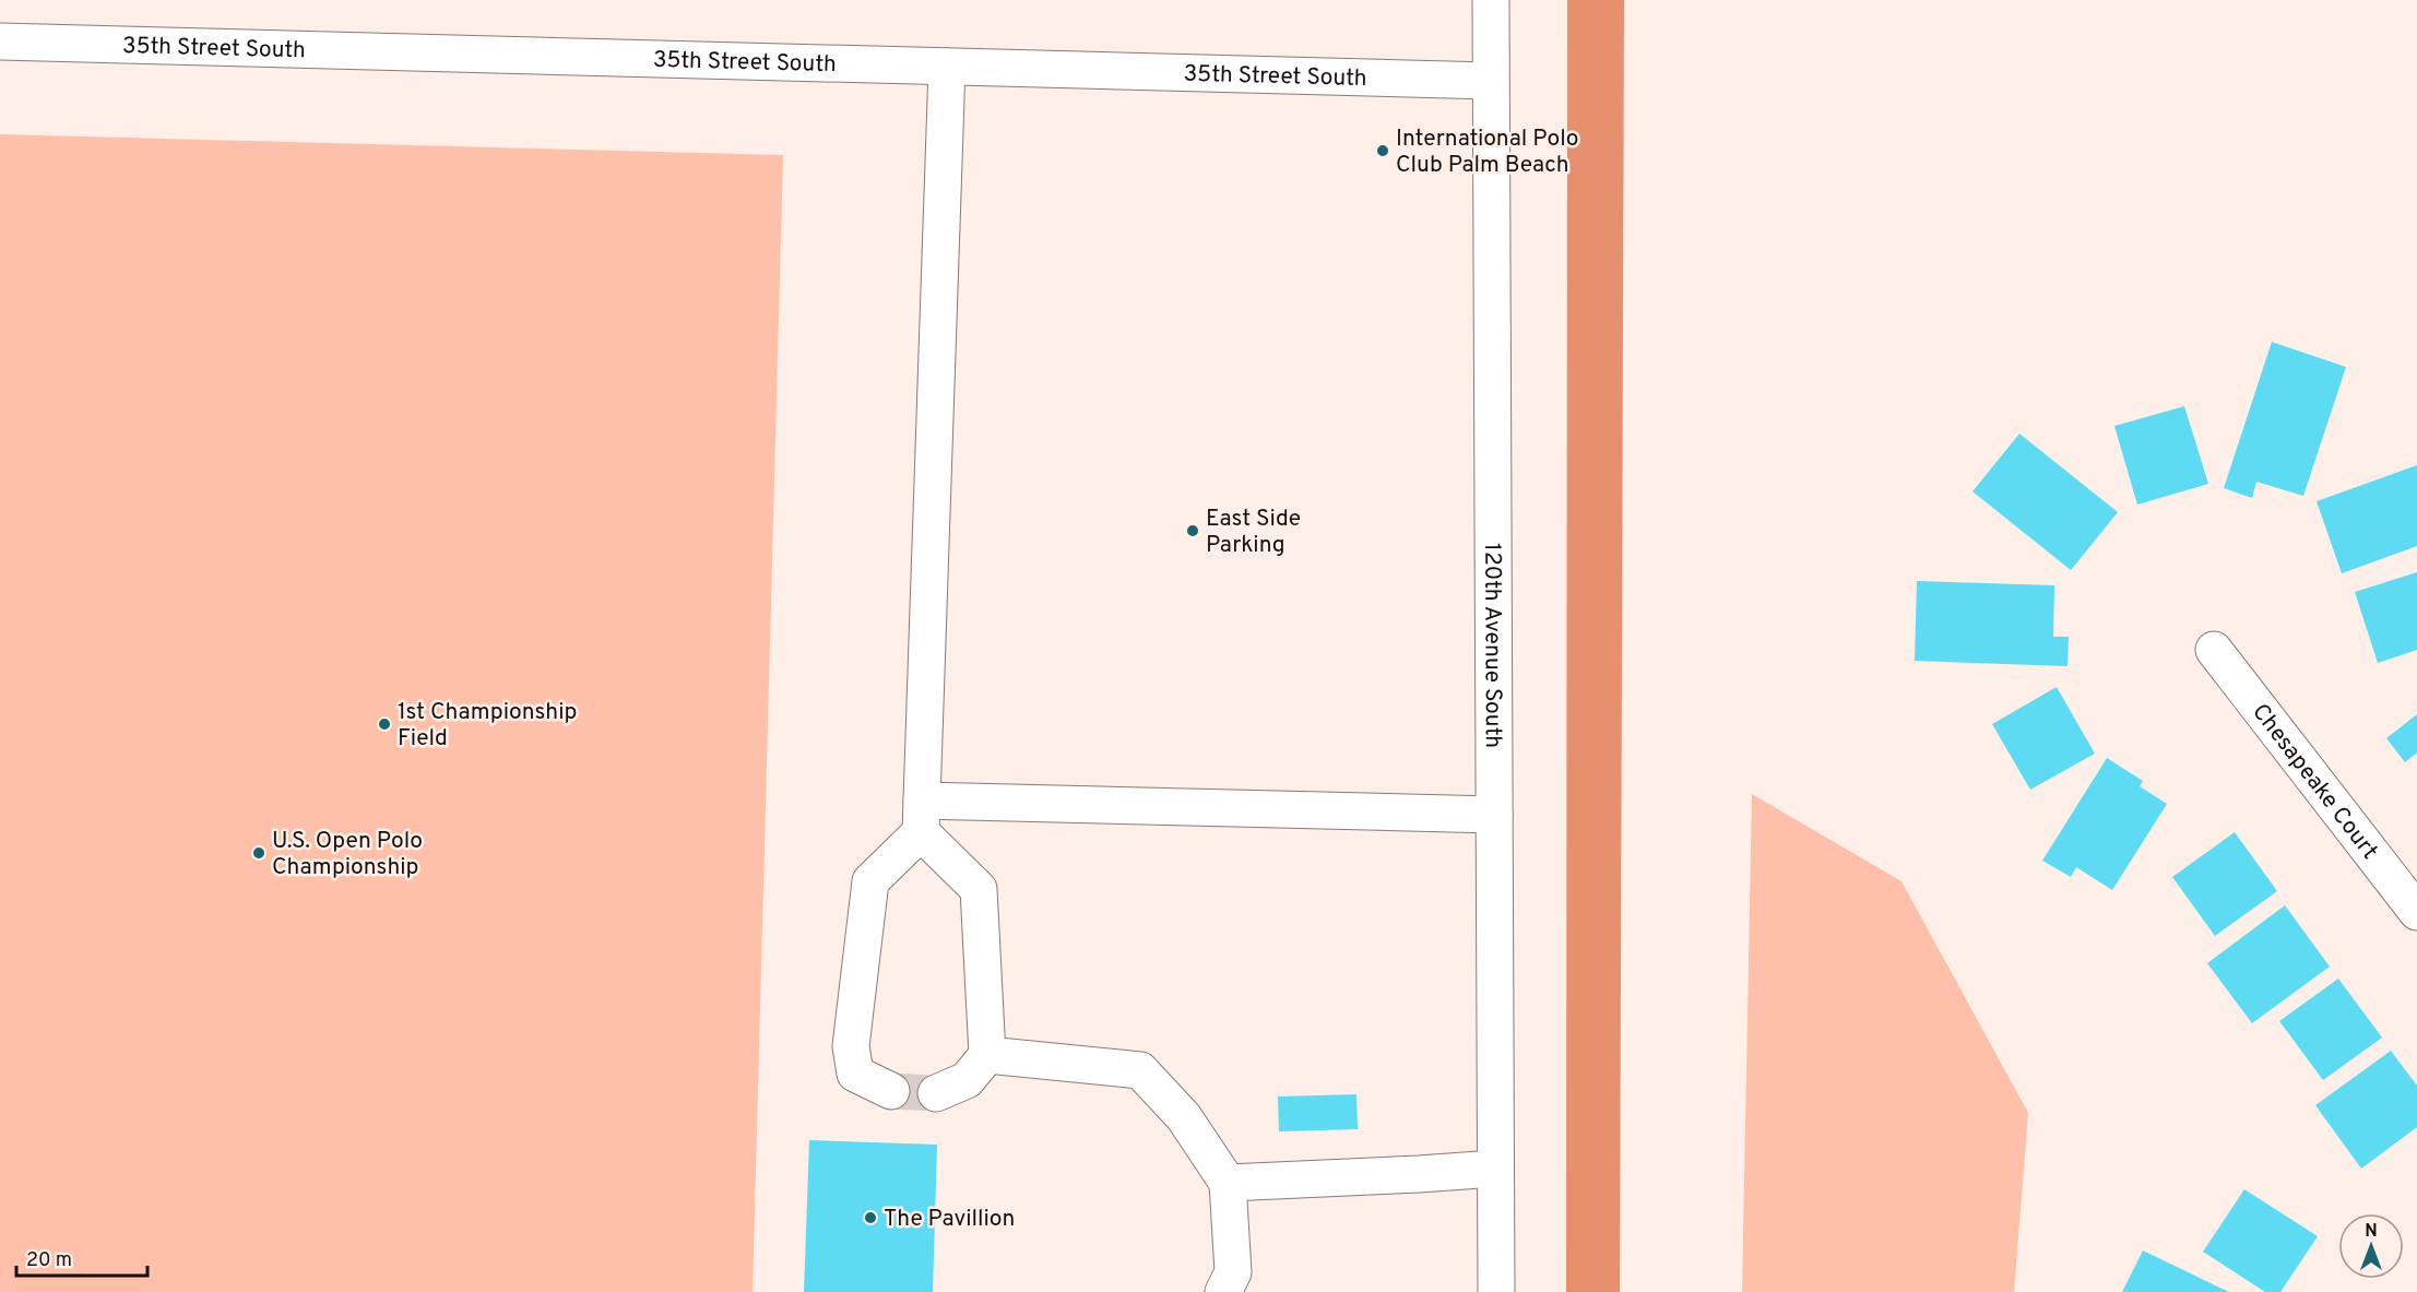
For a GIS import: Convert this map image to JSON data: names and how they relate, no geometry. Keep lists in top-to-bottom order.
{
  "streets": {
    "street": ["35th Street South", "120th Avenue South", "Chesapeake Court"]
  },
  "crossings": [
    ["35th Street South", "120th Avenue South"]
  ],
  "places": [
    "International Polo Club Palm Beach",
    "East Side Parking",
    "1st Championship Field",
    "U.S. Open Polo Championship",
    "The Pavillion"
  ],
  "scale_bar": "20 m",
  "north": "top"
}
